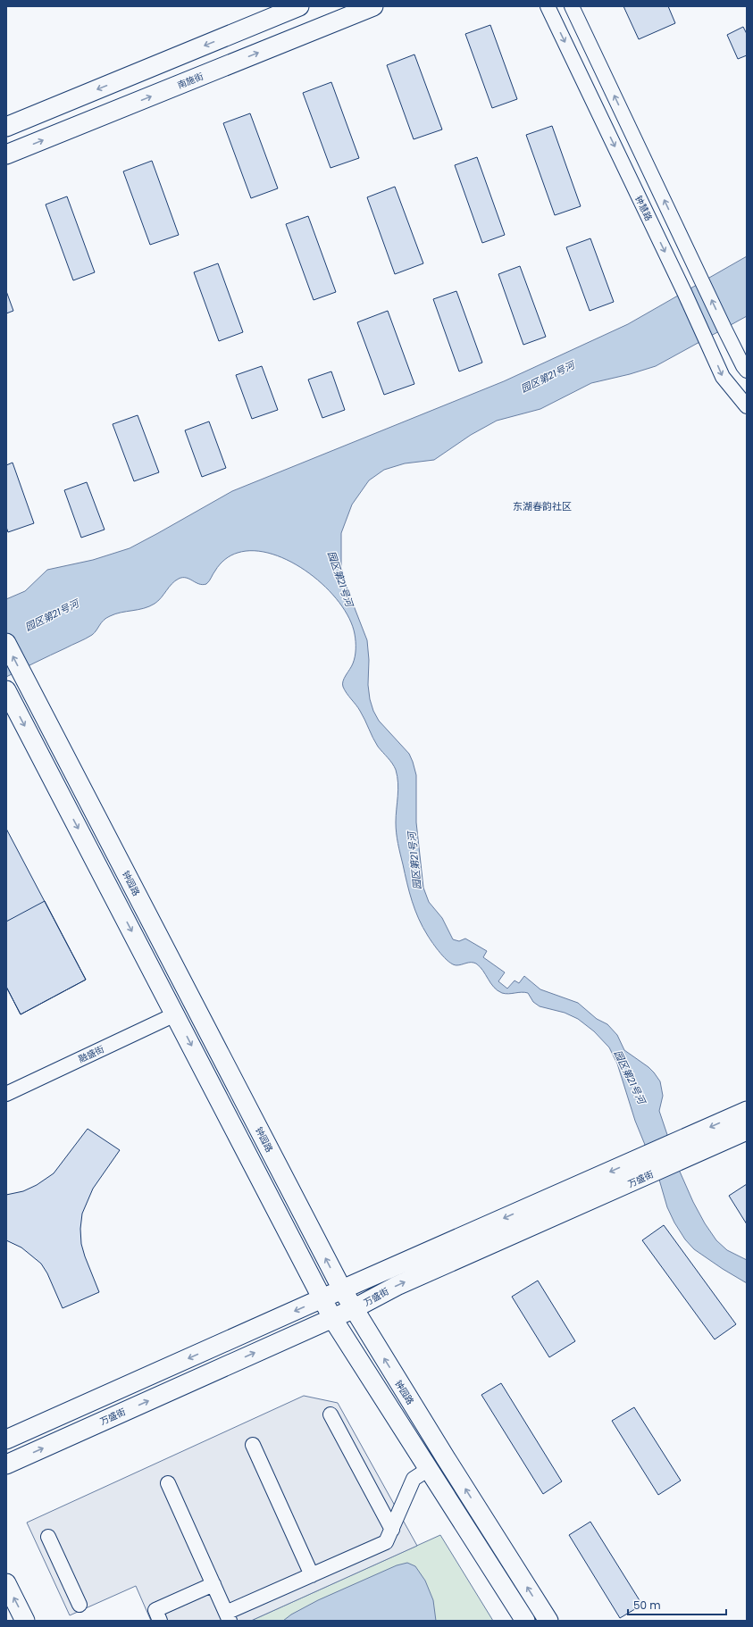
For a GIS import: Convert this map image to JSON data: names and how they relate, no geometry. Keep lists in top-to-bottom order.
{
  "streets": {
    "main road": ["南施街", "钟园路", "万盛街"],
    "street": ["钟慧路", "融盛街"]
  },
  "crossings": [
    ["钟园路", "万盛街"]
  ],
  "districts": ["东湖春韵社区"],
  "water": ["园区第21号河"],
  "scale_bar": "50 m"
}
